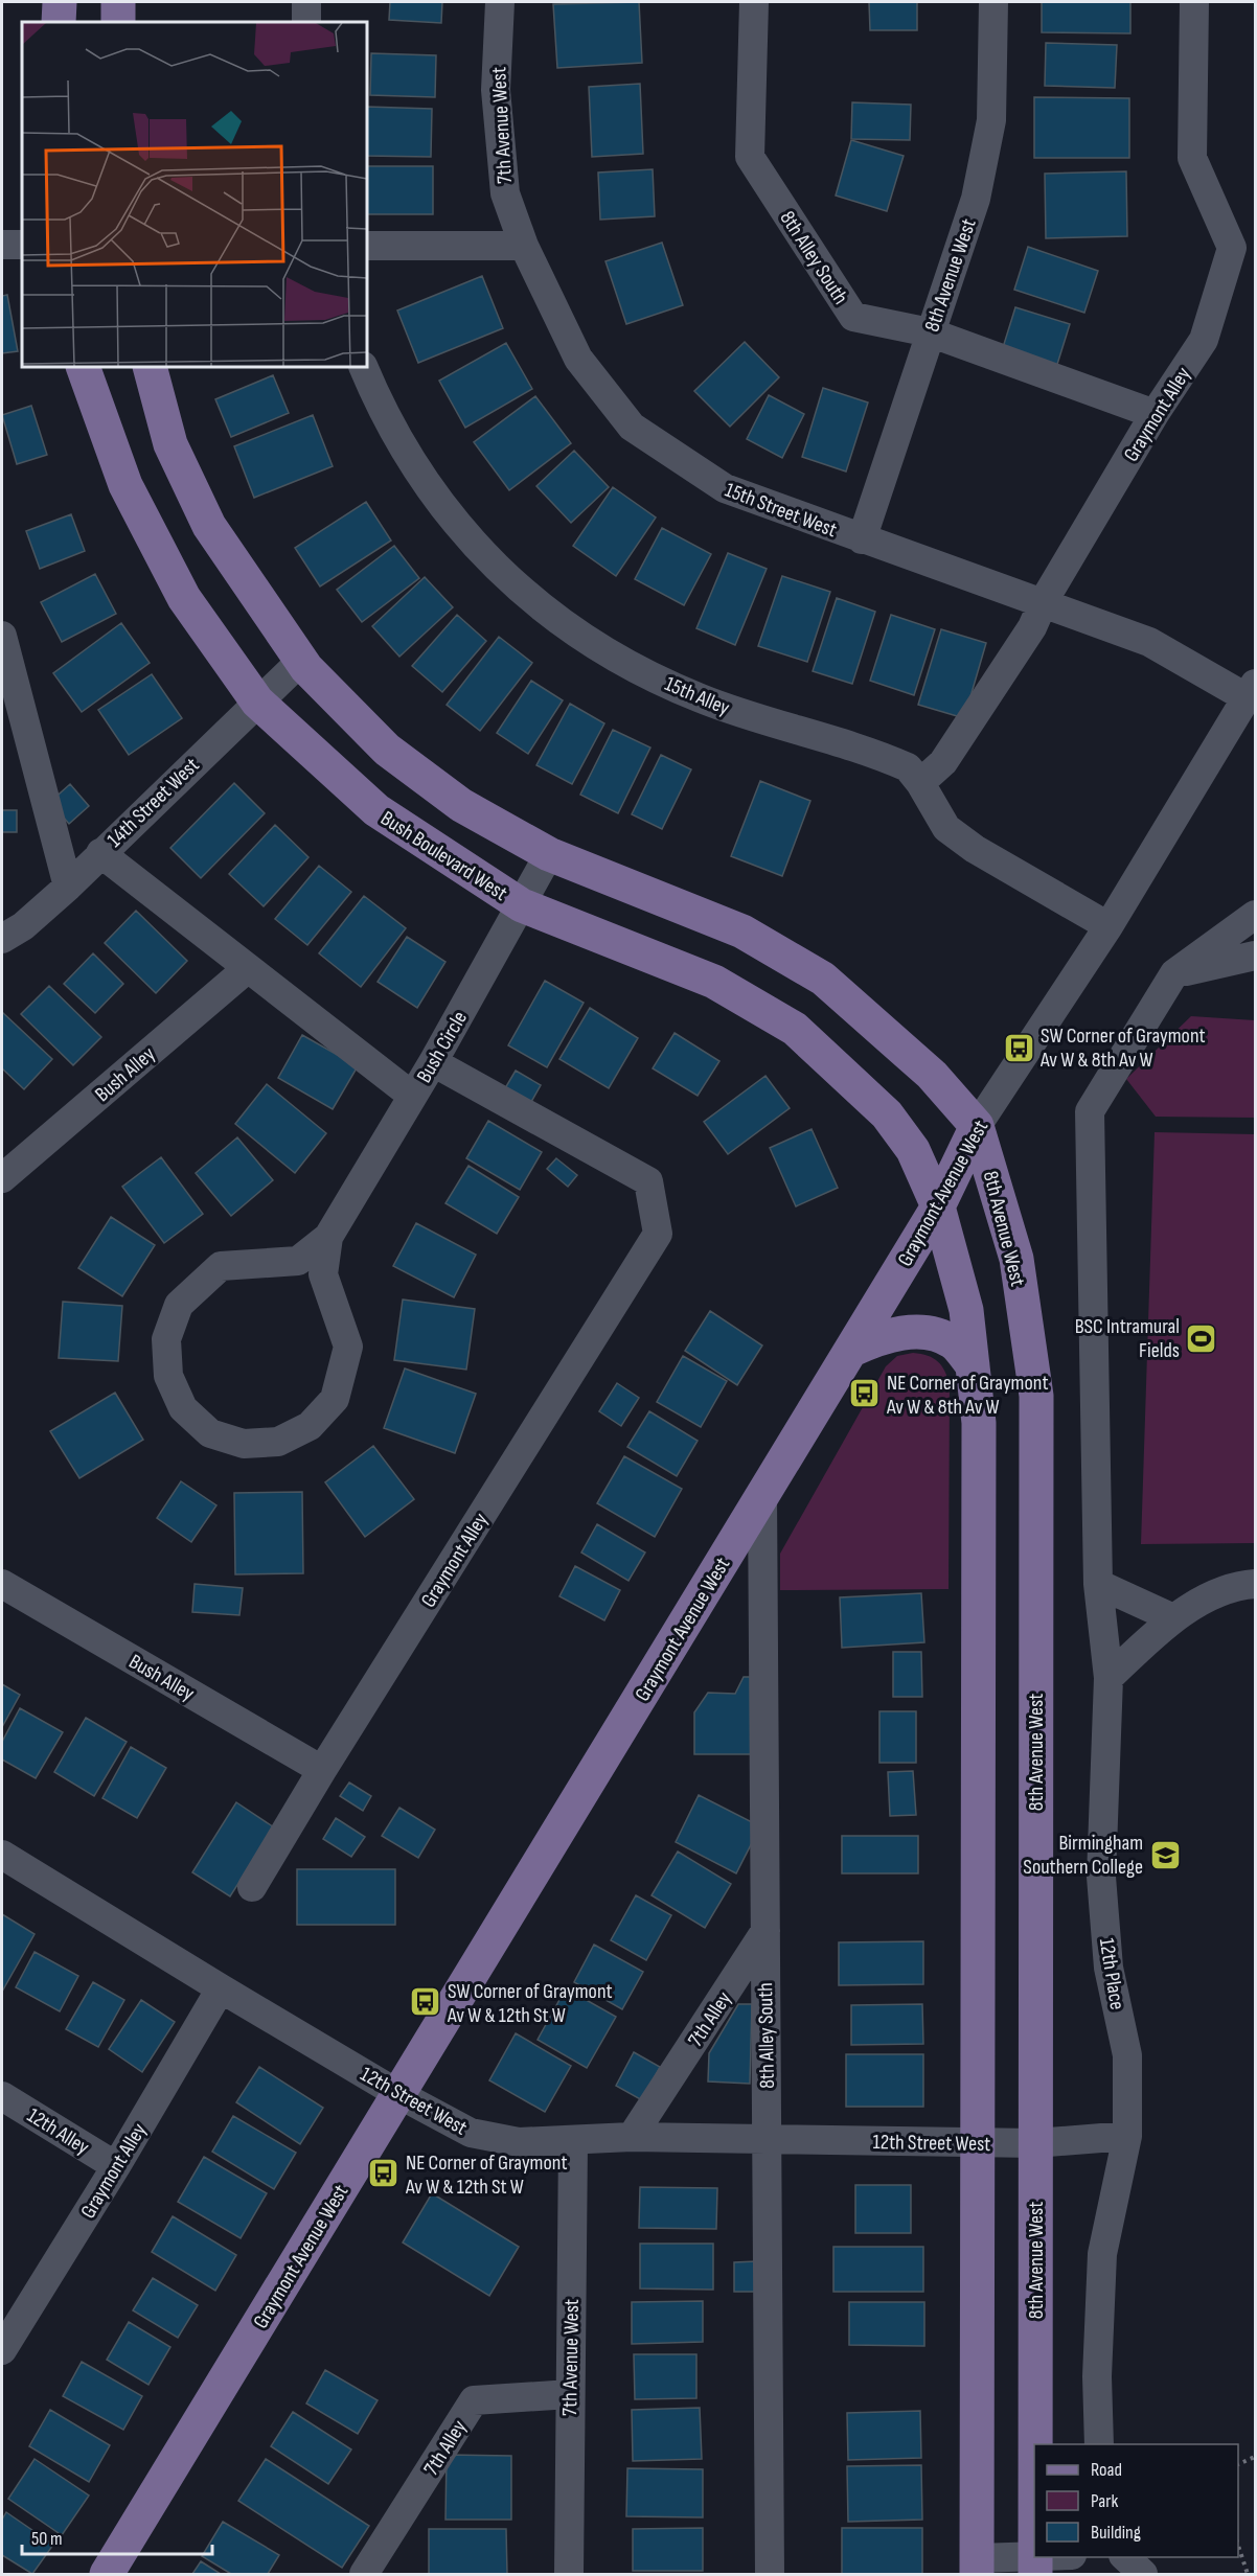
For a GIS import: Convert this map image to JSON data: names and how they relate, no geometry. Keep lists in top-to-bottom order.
{
  "streets": {
    "main road": ["8th Avenue West", "Bush Boulevard West", "Graymont Avenue West"],
    "street": [
      "7th Avenue West",
      "8th Alley South",
      "Graymont Alley",
      "15th Street West",
      "15th Alley",
      "14th Street West",
      "Bush Circle",
      "Bush Alley",
      "12th Place",
      "7th Alley",
      "12th Street West",
      "12th Alley"
    ]
  },
  "crossings": [
    ["7th Avenue West", "15th Street West"],
    ["7th Avenue West", "7th Alley"],
    ["7th Avenue West", "12th Street West"],
    ["8th Alley South", "8th Avenue West"],
    ["8th Alley South", "Graymont Alley"],
    ["8th Alley South", "Graymont Avenue West"],
    ["8th Alley South", "7th Alley"],
    ["8th Alley South", "12th Street West"],
    ["8th Avenue West", "15th Street West"],
    ["8th Avenue West", "Graymont Avenue West"],
    ["8th Avenue West", "12th Street West"],
    ["Graymont Alley", "15th Street West"],
    ["Graymont Alley", "15th Alley"],
    ["Graymont Alley", "Bush Circle"],
    ["Graymont Alley", "Bush Alley"],
    ["Graymont Alley", "12th Street West"],
    ["Graymont Alley", "12th Alley"],
    ["15th Street West", "Graymont Avenue West"],
    ["15th Alley", "Graymont Avenue West"],
    ["14th Street West", "Bush Boulevard West"],
    ["Bush Boulevard West", "Bush Circle"],
    ["Bush Boulevard West", "Graymont Avenue West"],
    ["Graymont Avenue West", "12th Street West"],
    ["12th Place", "12th Street West"],
    ["7th Alley", "12th Street West"]
  ],
  "places": {
    "bus stop": [
      "SW Corner of Graymont Av W & 8th Av W",
      "NE Corner of Graymont Av W & 8th Av W",
      "SW Corner of Graymont Av W & 12th St W",
      "NE Corner of Graymont Av W & 12th St W"
    ],
    "sports": ["BSC Intramural Fields"],
    "school or university": ["Birmingham Southern College"]
  },
  "legend": ["Road", "Park", "Building"],
  "scale_bar": "50 m"
}
